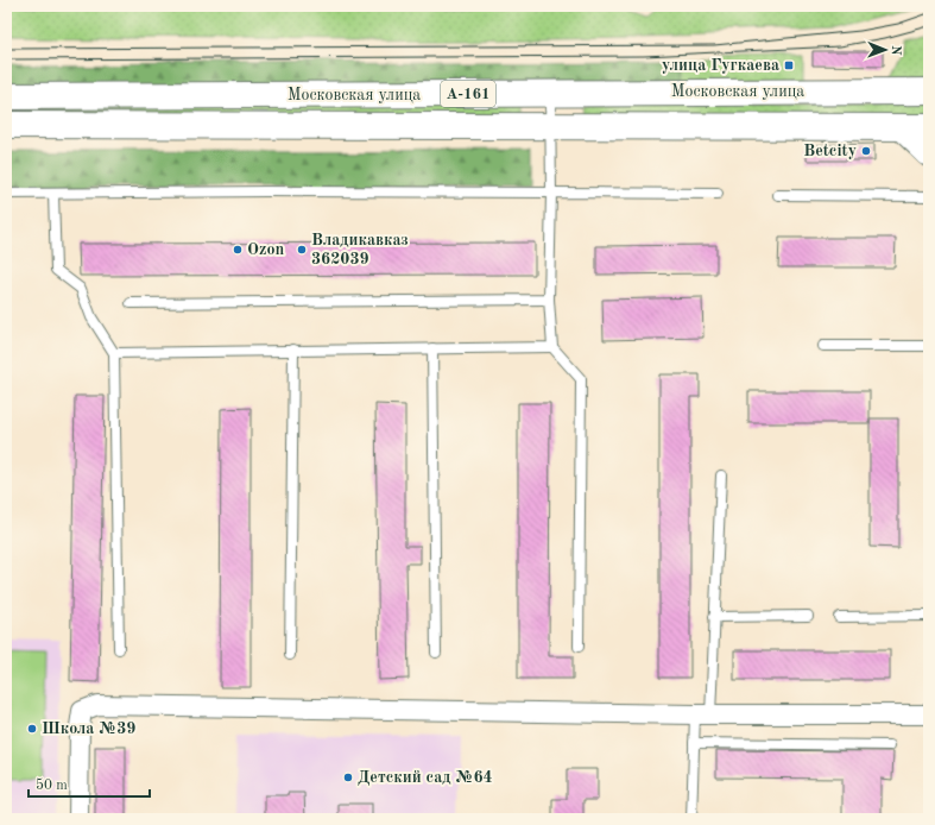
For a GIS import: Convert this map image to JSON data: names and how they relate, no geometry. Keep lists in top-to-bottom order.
{
  "streets": {
    "main road": ["Московская улица", "А-161"]
  },
  "places": {
    "transit": ["улица Гугкаева"],
    "other": [
      "Betcity",
      "Ozon",
      "Владикавказ 362039",
      "Школа №39",
      "Детский сад №64"
    ]
  },
  "scale_bar": "50 m",
  "north": "right"
}
